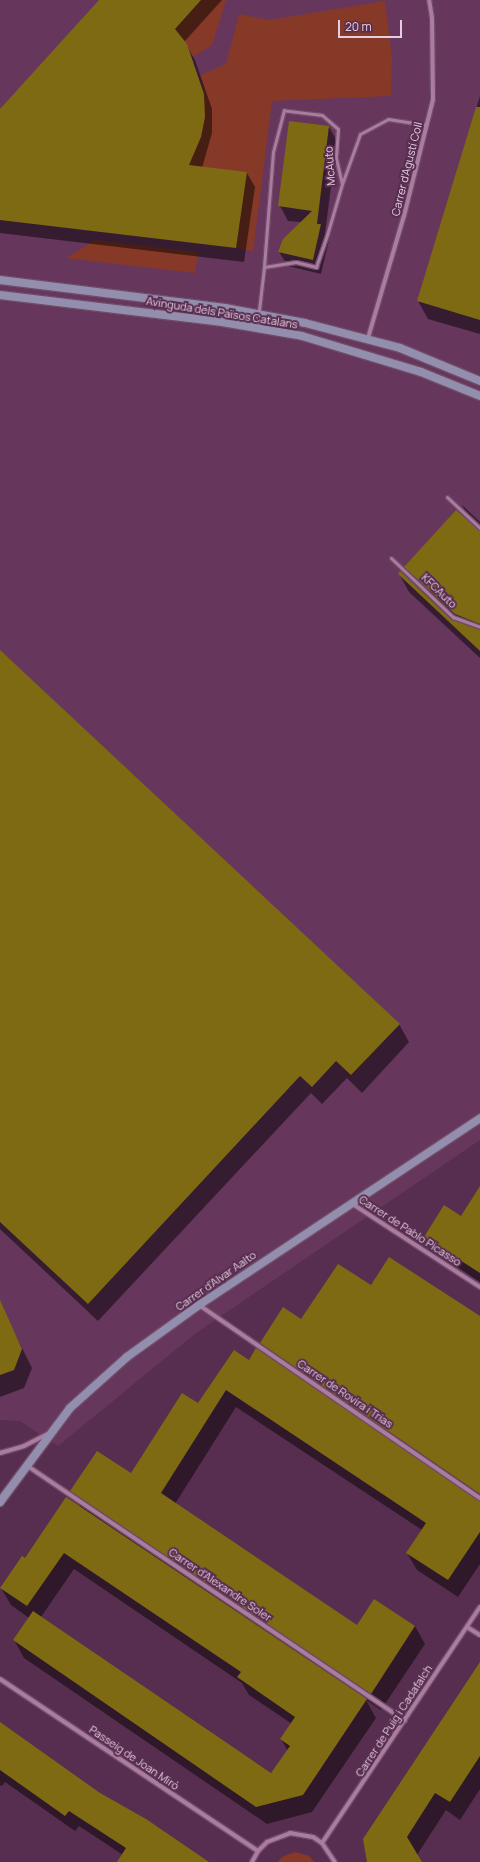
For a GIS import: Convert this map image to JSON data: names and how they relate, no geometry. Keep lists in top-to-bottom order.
{
  "streets": {
    "street": [
      "Carrer d'Agustí Coll",
      "Avinguda dels Països Catalans",
      "Carrer de Pablo Picasso",
      "Carrer d'Alvar Aalto",
      "Carrer de Rovira i Trias",
      "Carrer d'Alexandre Soler",
      "Carrer de Puig i Cadafalch",
      "Passeig de Joan Miró"
    ],
    "lane": ["McAuto", "KFCAuto"]
  },
  "crossings": [
    ["McAuto", "Avinguda dels Països Catalans"],
    ["Carrer d'Agustí Coll", "Avinguda dels Països Catalans"],
    ["Carrer de Pablo Picasso", "Carrer d'Alvar Aalto"],
    ["Carrer d'Alvar Aalto", "Carrer de Rovira i Trias"],
    ["Carrer d'Alvar Aalto", "Carrer d'Alexandre Soler"],
    ["Carrer d'Alexandre Soler", "Carrer de Puig i Cadafalch"]
  ],
  "scale_bar": "20 m"
}
